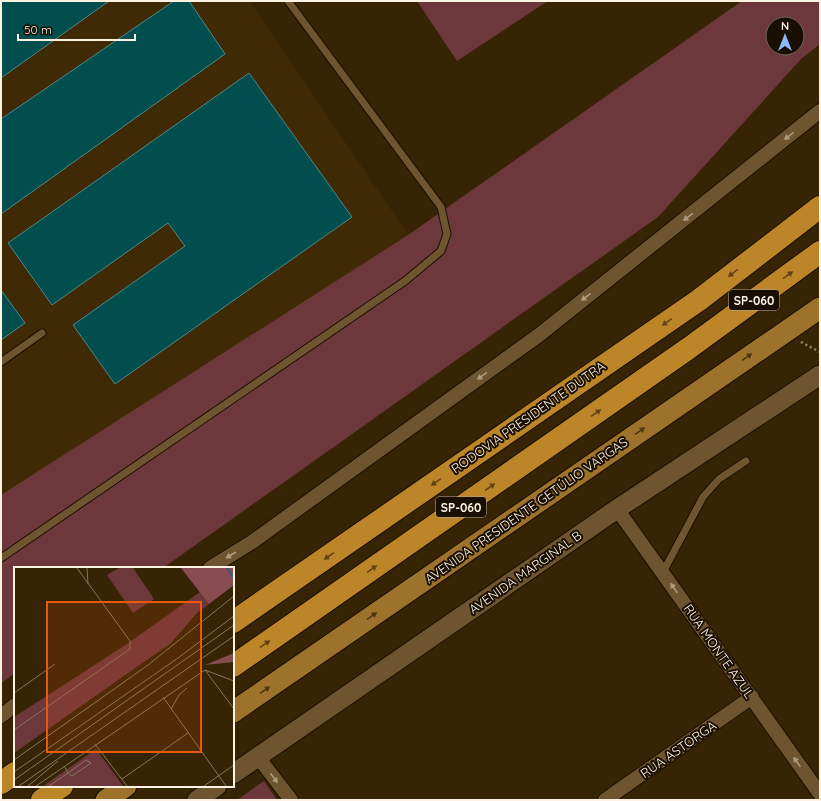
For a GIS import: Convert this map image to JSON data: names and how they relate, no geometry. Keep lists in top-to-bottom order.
{
  "streets": {
    "highway": ["SP-060", "RODOVIA PRESIDENTE DUTRA"],
    "main road": ["AVENIDA PRESIDENTE GETÚLIO VARGAS"],
    "street": ["AVENIDA MARGINAL B", "RUA MONTE AZUL", "RUA ASTORGA"]
  },
  "crossings": [
    ["AVENIDA MARGINAL B", "RUA MONTE AZUL"],
    ["RUA MONTE AZUL", "RUA ASTORGA"]
  ],
  "one_way": ["AVENIDA PRESIDENTE GETÚLIO VARGAS", "RUA MONTE AZUL"],
  "scale_bar": "50 m",
  "north": "top"
}
